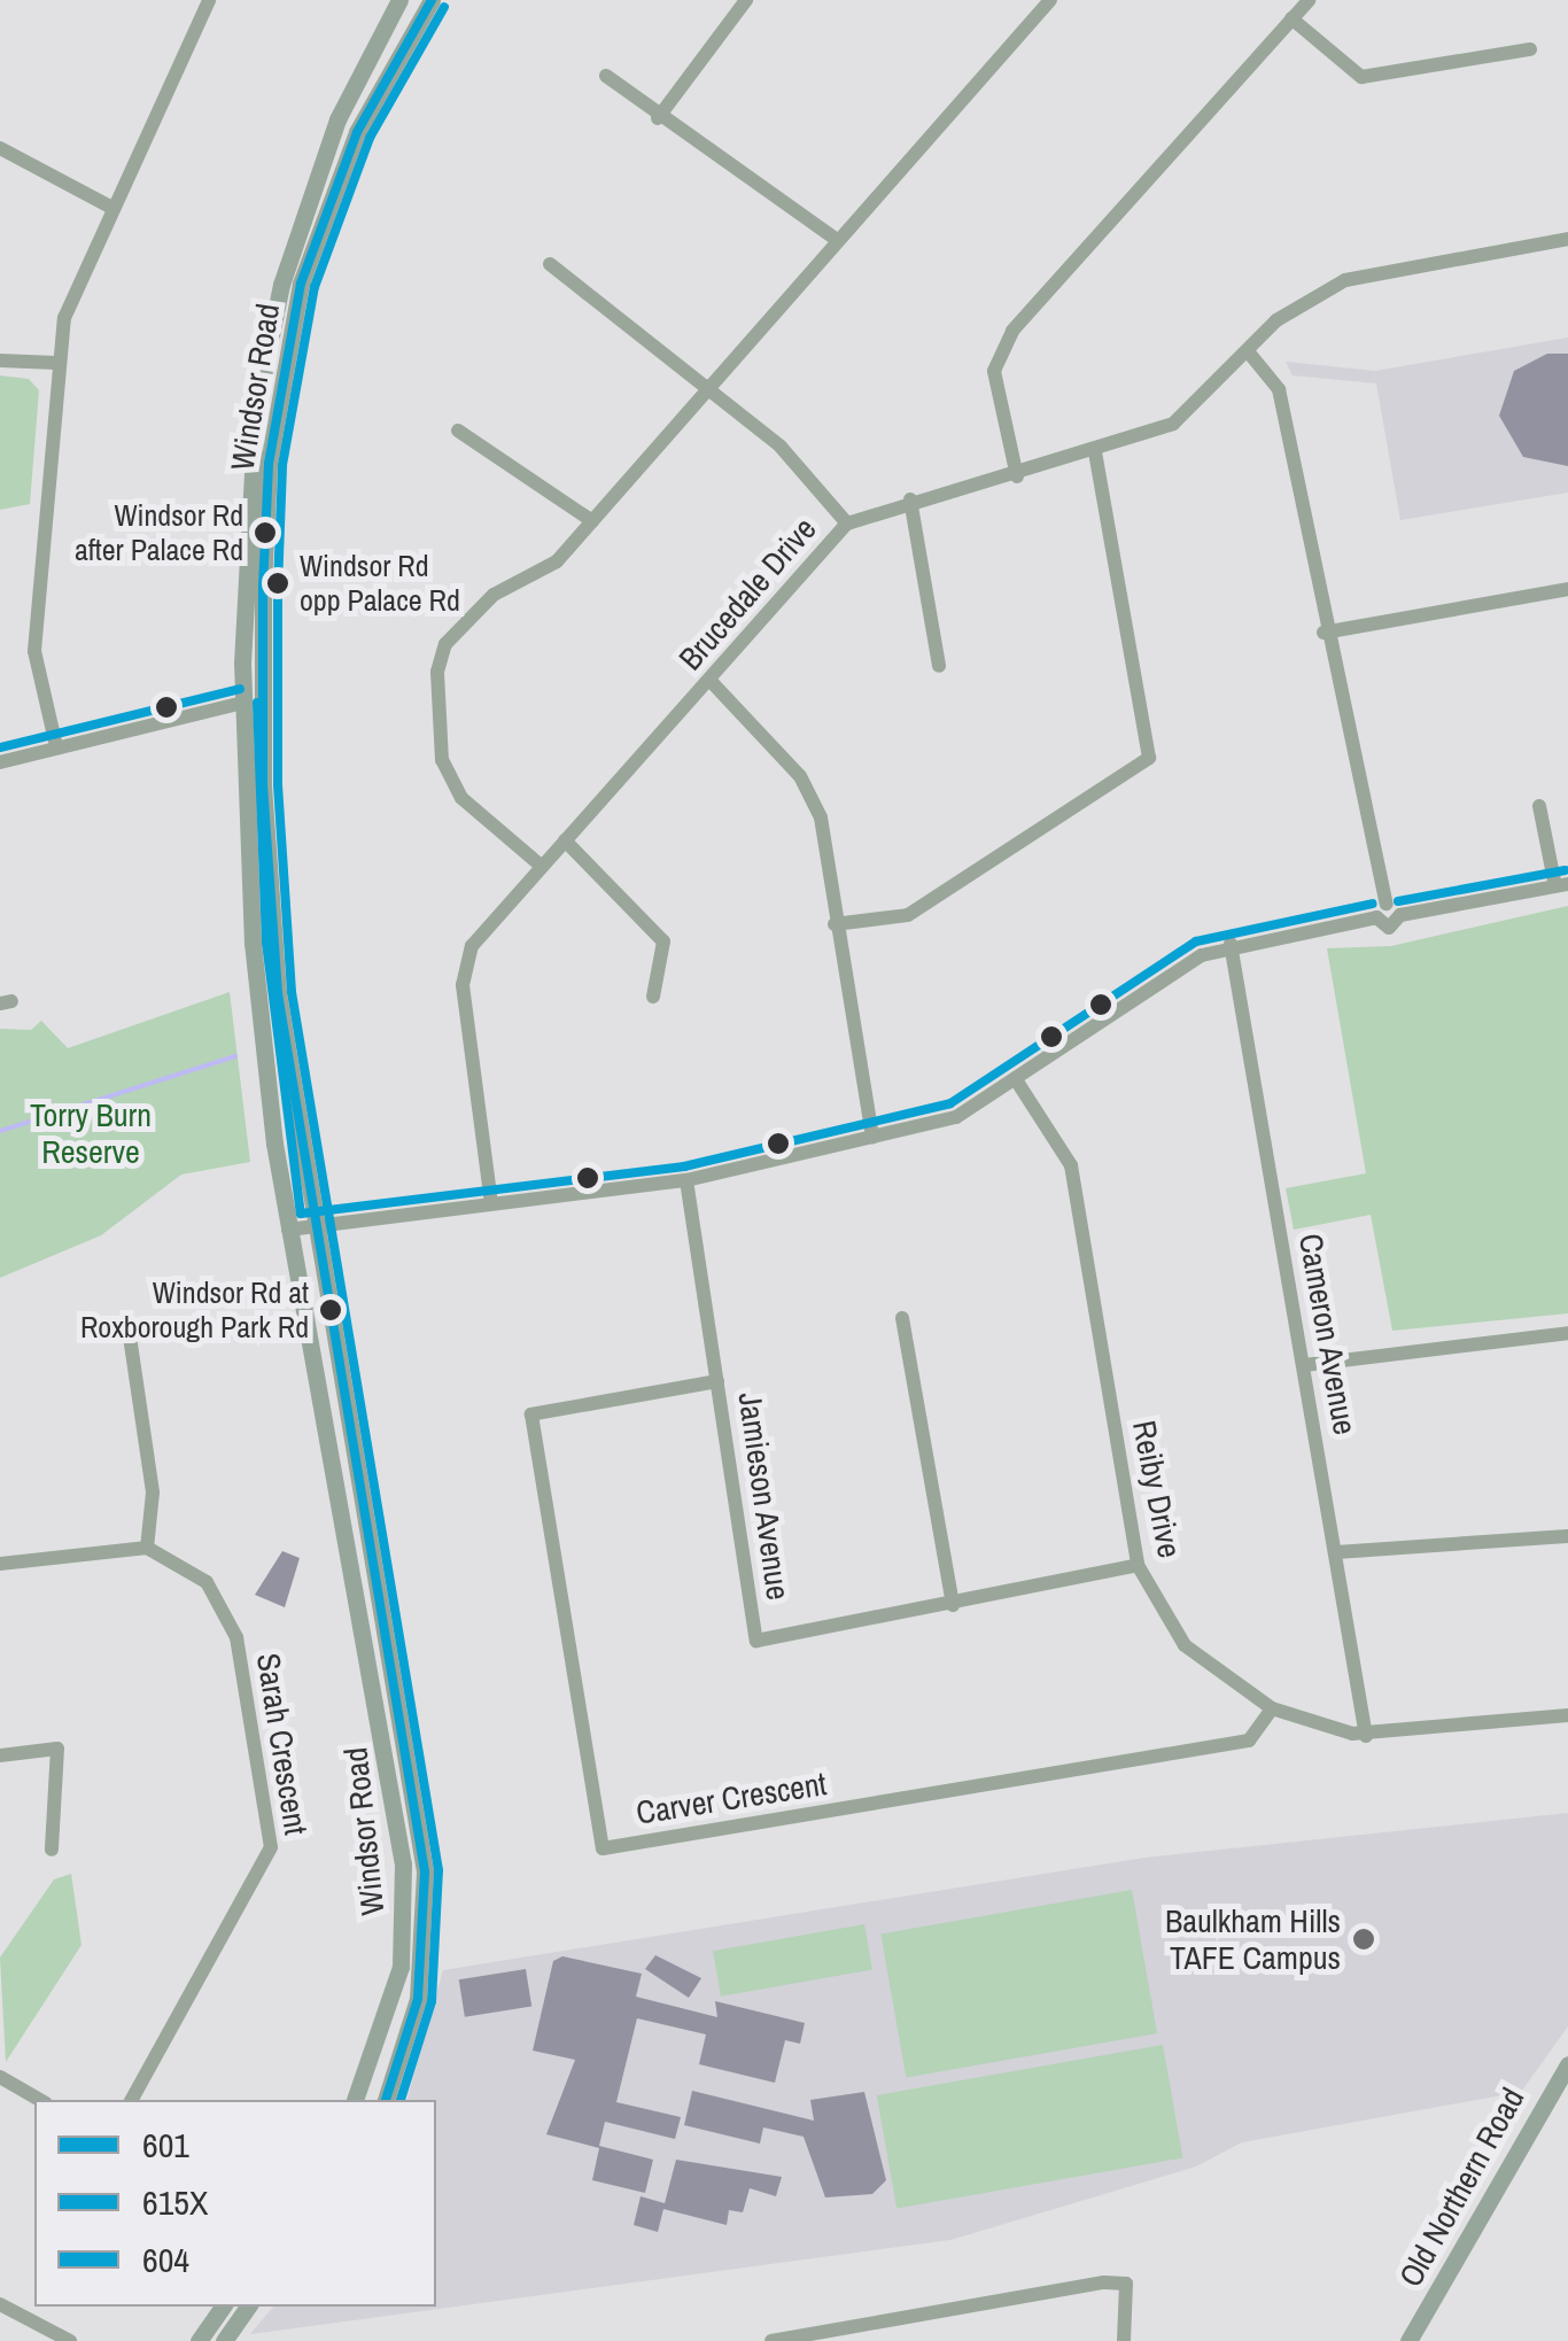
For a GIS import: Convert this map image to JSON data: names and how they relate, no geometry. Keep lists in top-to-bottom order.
{
  "streets": {
    "main road": ["Windsor Road", "Old Northern Road"],
    "street": [
      "Brucedale Drive",
      "Cameron Avenue",
      "Reiby Drive",
      "Jamieson Avenue",
      "Sarah Crescent",
      "Carver Crescent"
    ]
  },
  "crossings": [
    ["Cameron Avenue", "Reiby Drive"],
    ["Reiby Drive", "Jamieson Avenue"],
    ["Reiby Drive", "Carver Crescent"],
    ["Jamieson Avenue", "Carver Crescent"]
  ],
  "parks": ["Torry Burn Reserve"],
  "places": [
    "Windsor Rd after Palace Rd",
    "Windsor Rd opp Palace Rd",
    "Windsor Rd at Roxborough Park Rd",
    "Baulkham Hills TAFE Campus"
  ],
  "lines": ["transit line 601", "transit line 615X", "transit line 604"],
  "legend": ["601", "615X", "604"]
}
